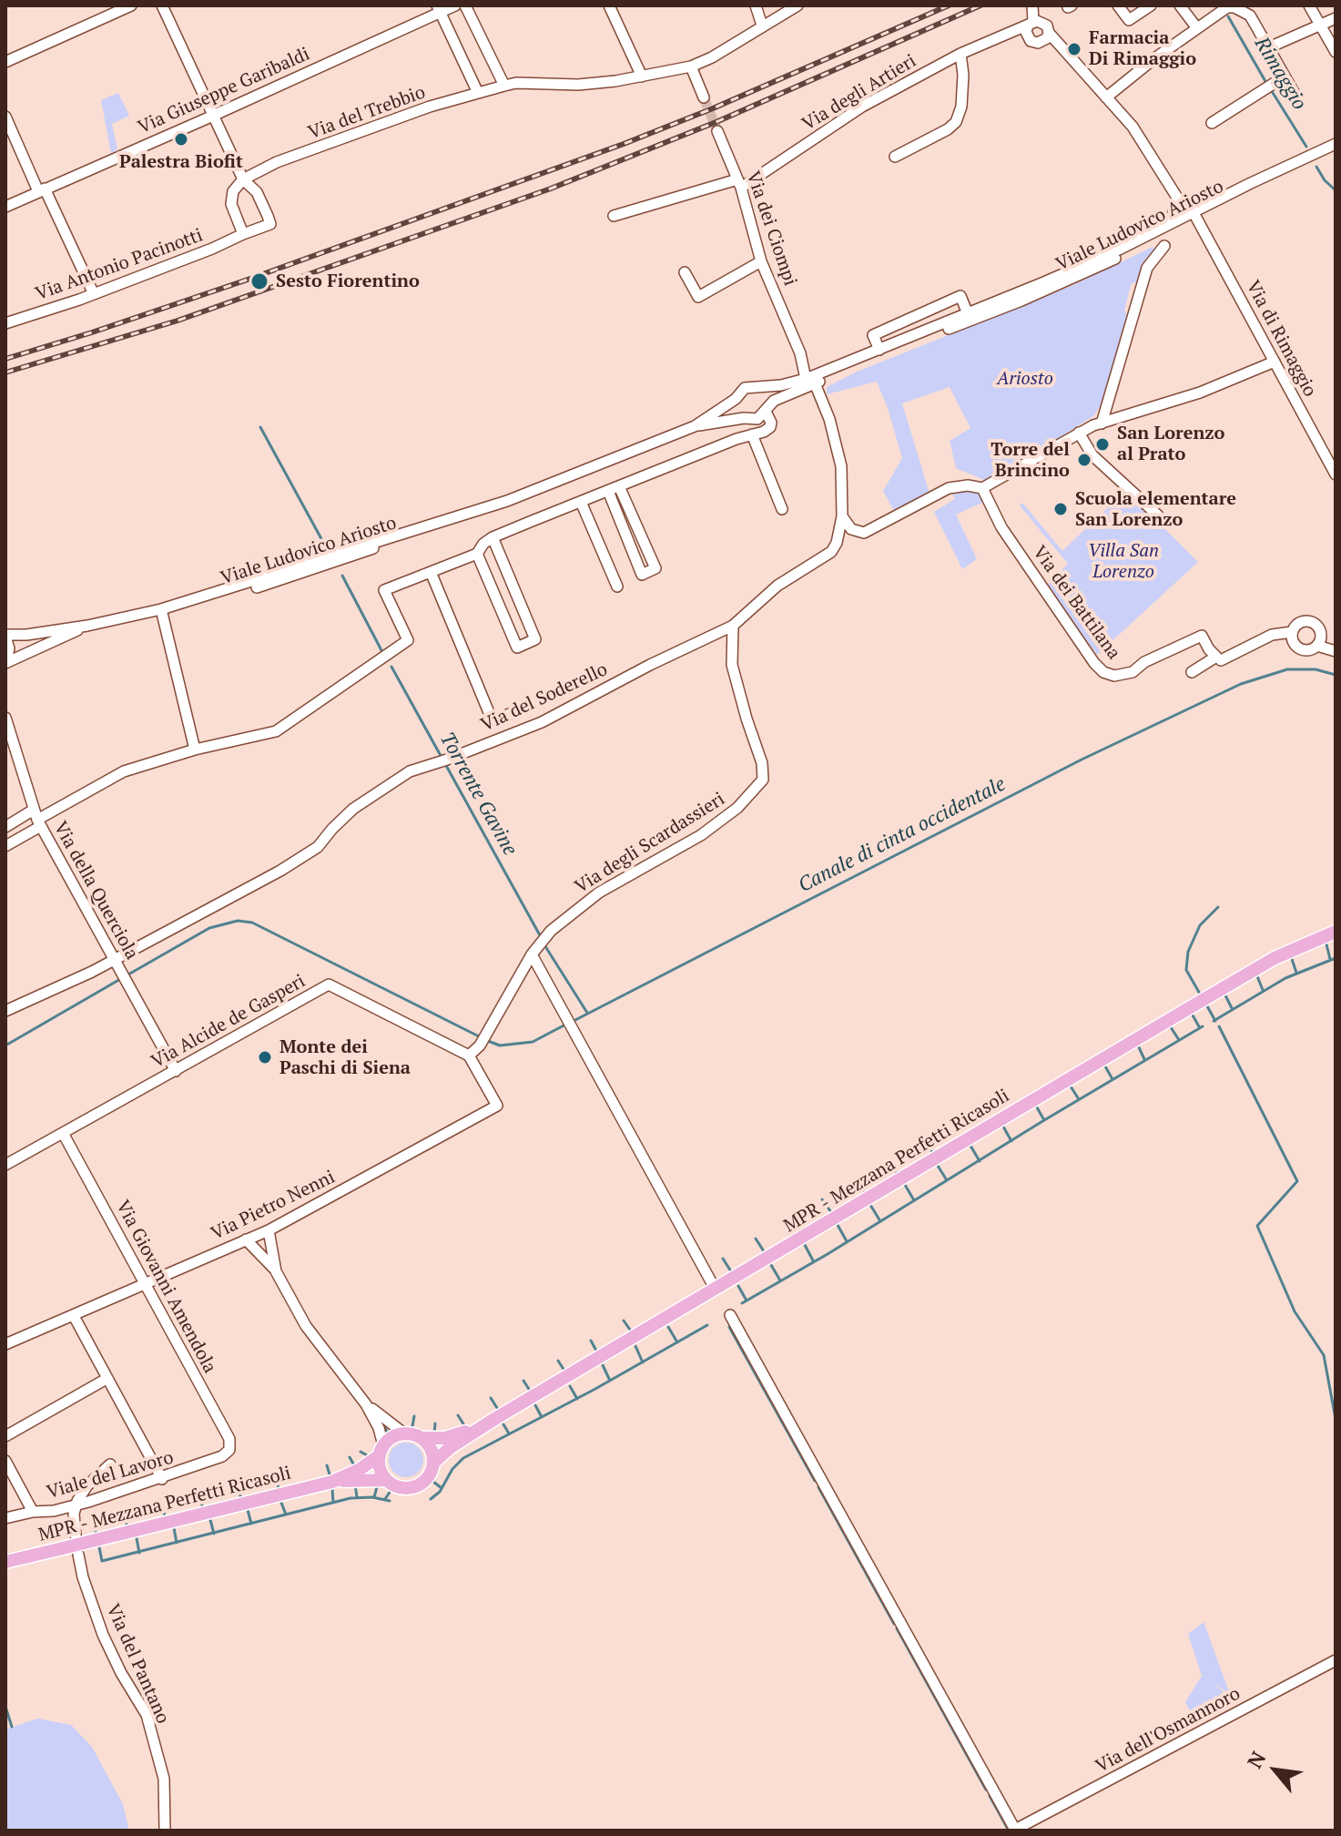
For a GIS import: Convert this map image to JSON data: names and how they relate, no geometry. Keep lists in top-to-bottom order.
{
  "streets": {
    "main road": ["MPR - Mezzana Perfetti Ricasoli"],
    "street": [
      "Via Giuseppe Garibaldi",
      "Via degli Artieri",
      "Via del Trebbio",
      "Viale Ludovico Ariosto",
      "Via dei Ciompi",
      "Via Antonio Pacinotti",
      "Via di Rimaggio",
      "Via dei Battilana",
      "Via del Soderello",
      "Via degli Scardassieri",
      "Via della Querciola",
      "Via Alcide de Gasperi",
      "Via Pietro Nenni",
      "Via Giovanni Amendola",
      "Viale del Lavoro",
      "Via del Pantano",
      "Via dell'Osmannoro"
    ]
  },
  "crossings": [
    ["Via degli Artieri", "Via dei Ciompi"],
    ["Via degli Artieri", "Via di Rimaggio"],
    ["Via del Trebbio", "Via Antonio Pacinotti"],
    ["Viale Ludovico Ariosto", "Via dei Ciompi"],
    ["Viale Ludovico Ariosto", "Via di Rimaggio"],
    ["Via del Soderello", "Via degli Scardassieri"],
    ["Via del Soderello", "Via della Querciola"],
    ["Via degli Scardassieri", "Via Alcide de Gasperi"],
    ["Via degli Scardassieri", "Via Pietro Nenni"],
    ["Via della Querciola", "Via Alcide de Gasperi"],
    ["Via Alcide de Gasperi", "Via Pietro Nenni"],
    ["Via Alcide de Gasperi", "Via Giovanni Amendola"],
    ["Via Pietro Nenni", "Via Giovanni Amendola"],
    ["Via Giovanni Amendola", "Viale del Lavoro"]
  ],
  "water": ["Rimaggio", "Torrente Gavine", "Canale di cinta occidentale"],
  "parks": ["Ariosto", "Villa San Lorenzo"],
  "places": [
    "Farmacia Di Rimaggio",
    "Palestra Biofit",
    "Sesto Fiorentino",
    "San Lorenzo al Prato",
    "Torre del Brincino",
    "Scuola elementare San Lorenzo",
    "Monte dei Paschi di Siena"
  ],
  "north": "top left"
}
